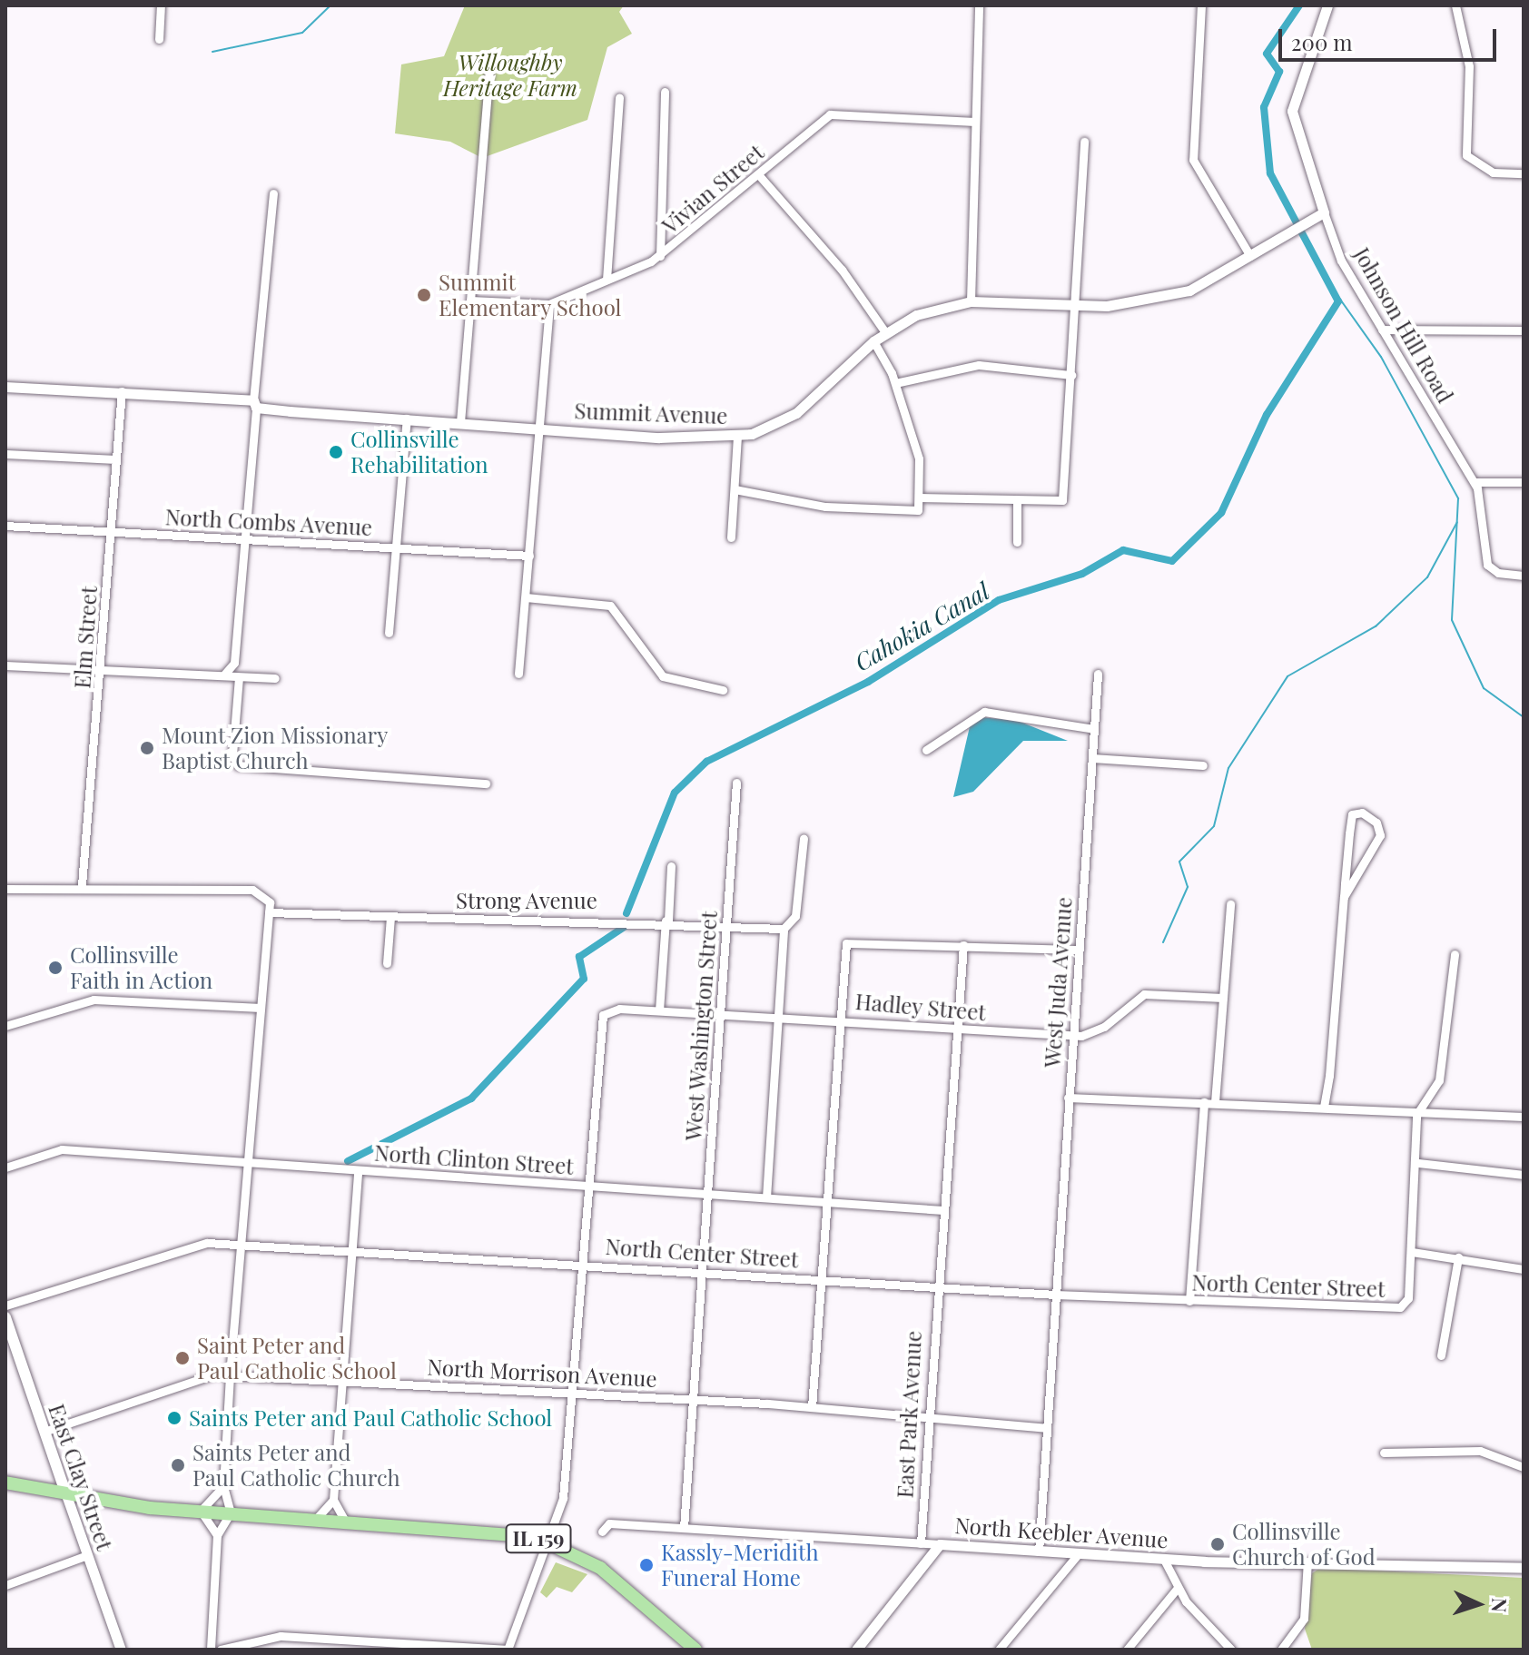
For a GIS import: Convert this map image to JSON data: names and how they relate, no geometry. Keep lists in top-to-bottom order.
{
  "streets": {
    "main road": ["East Clay Street", "IL 159"],
    "street": [
      "Vivian Street",
      "Johnson Hill Road",
      "Summit Avenue",
      "North Combs Avenue",
      "Elm Street",
      "Strong Avenue",
      "West Juda Avenue",
      "Hadley Street",
      "West Washington Street",
      "North Clinton Street",
      "North Center Street",
      "North Morrison Avenue",
      "East Park Avenue",
      "North Keebler Avenue"
    ]
  },
  "crossings": [
    ["Johnson Hill Road", "Summit Avenue"],
    ["Summit Avenue", "Elm Street"],
    ["North Combs Avenue", "Elm Street"],
    ["Strong Avenue", "West Washington Street"],
    ["West Juda Avenue", "Hadley Street"],
    ["West Juda Avenue", "North Center Street"],
    ["West Juda Avenue", "North Morrison Avenue"],
    ["West Juda Avenue", "North Keebler Avenue"],
    ["Hadley Street", "West Washington Street"],
    ["Hadley Street", "North Clinton Street"],
    ["Hadley Street", "East Park Avenue"],
    ["West Washington Street", "North Clinton Street"],
    ["West Washington Street", "North Center Street"],
    ["West Washington Street", "North Morrison Avenue"],
    ["West Washington Street", "North Keebler Avenue"],
    ["North Clinton Street", "East Park Avenue"],
    ["North Center Street", "East Park Avenue"],
    ["North Morrison Avenue", "East Park Avenue"],
    ["North Morrison Avenue", "East Clay Street"],
    ["East Park Avenue", "North Keebler Avenue"],
    ["East Clay Street", "IL 159"]
  ],
  "water": ["Cahokia Canal"],
  "parks": ["Willoughby Heritage Farm"],
  "places": [
    "Summit Elementary School",
    "Collinsville Rehabilitation",
    "Mount Zion Missionary Baptist Church",
    "Collinsville Faith in Action",
    "Saint Peter and Paul Catholic School",
    "Saints Peter and Paul Catholic School",
    "Saints Peter and Paul Catholic Church",
    "Collinsville Church of God",
    "Kassly-Meridith Funeral Home"
  ],
  "scale_bar": "200 m",
  "north": "right"
}
